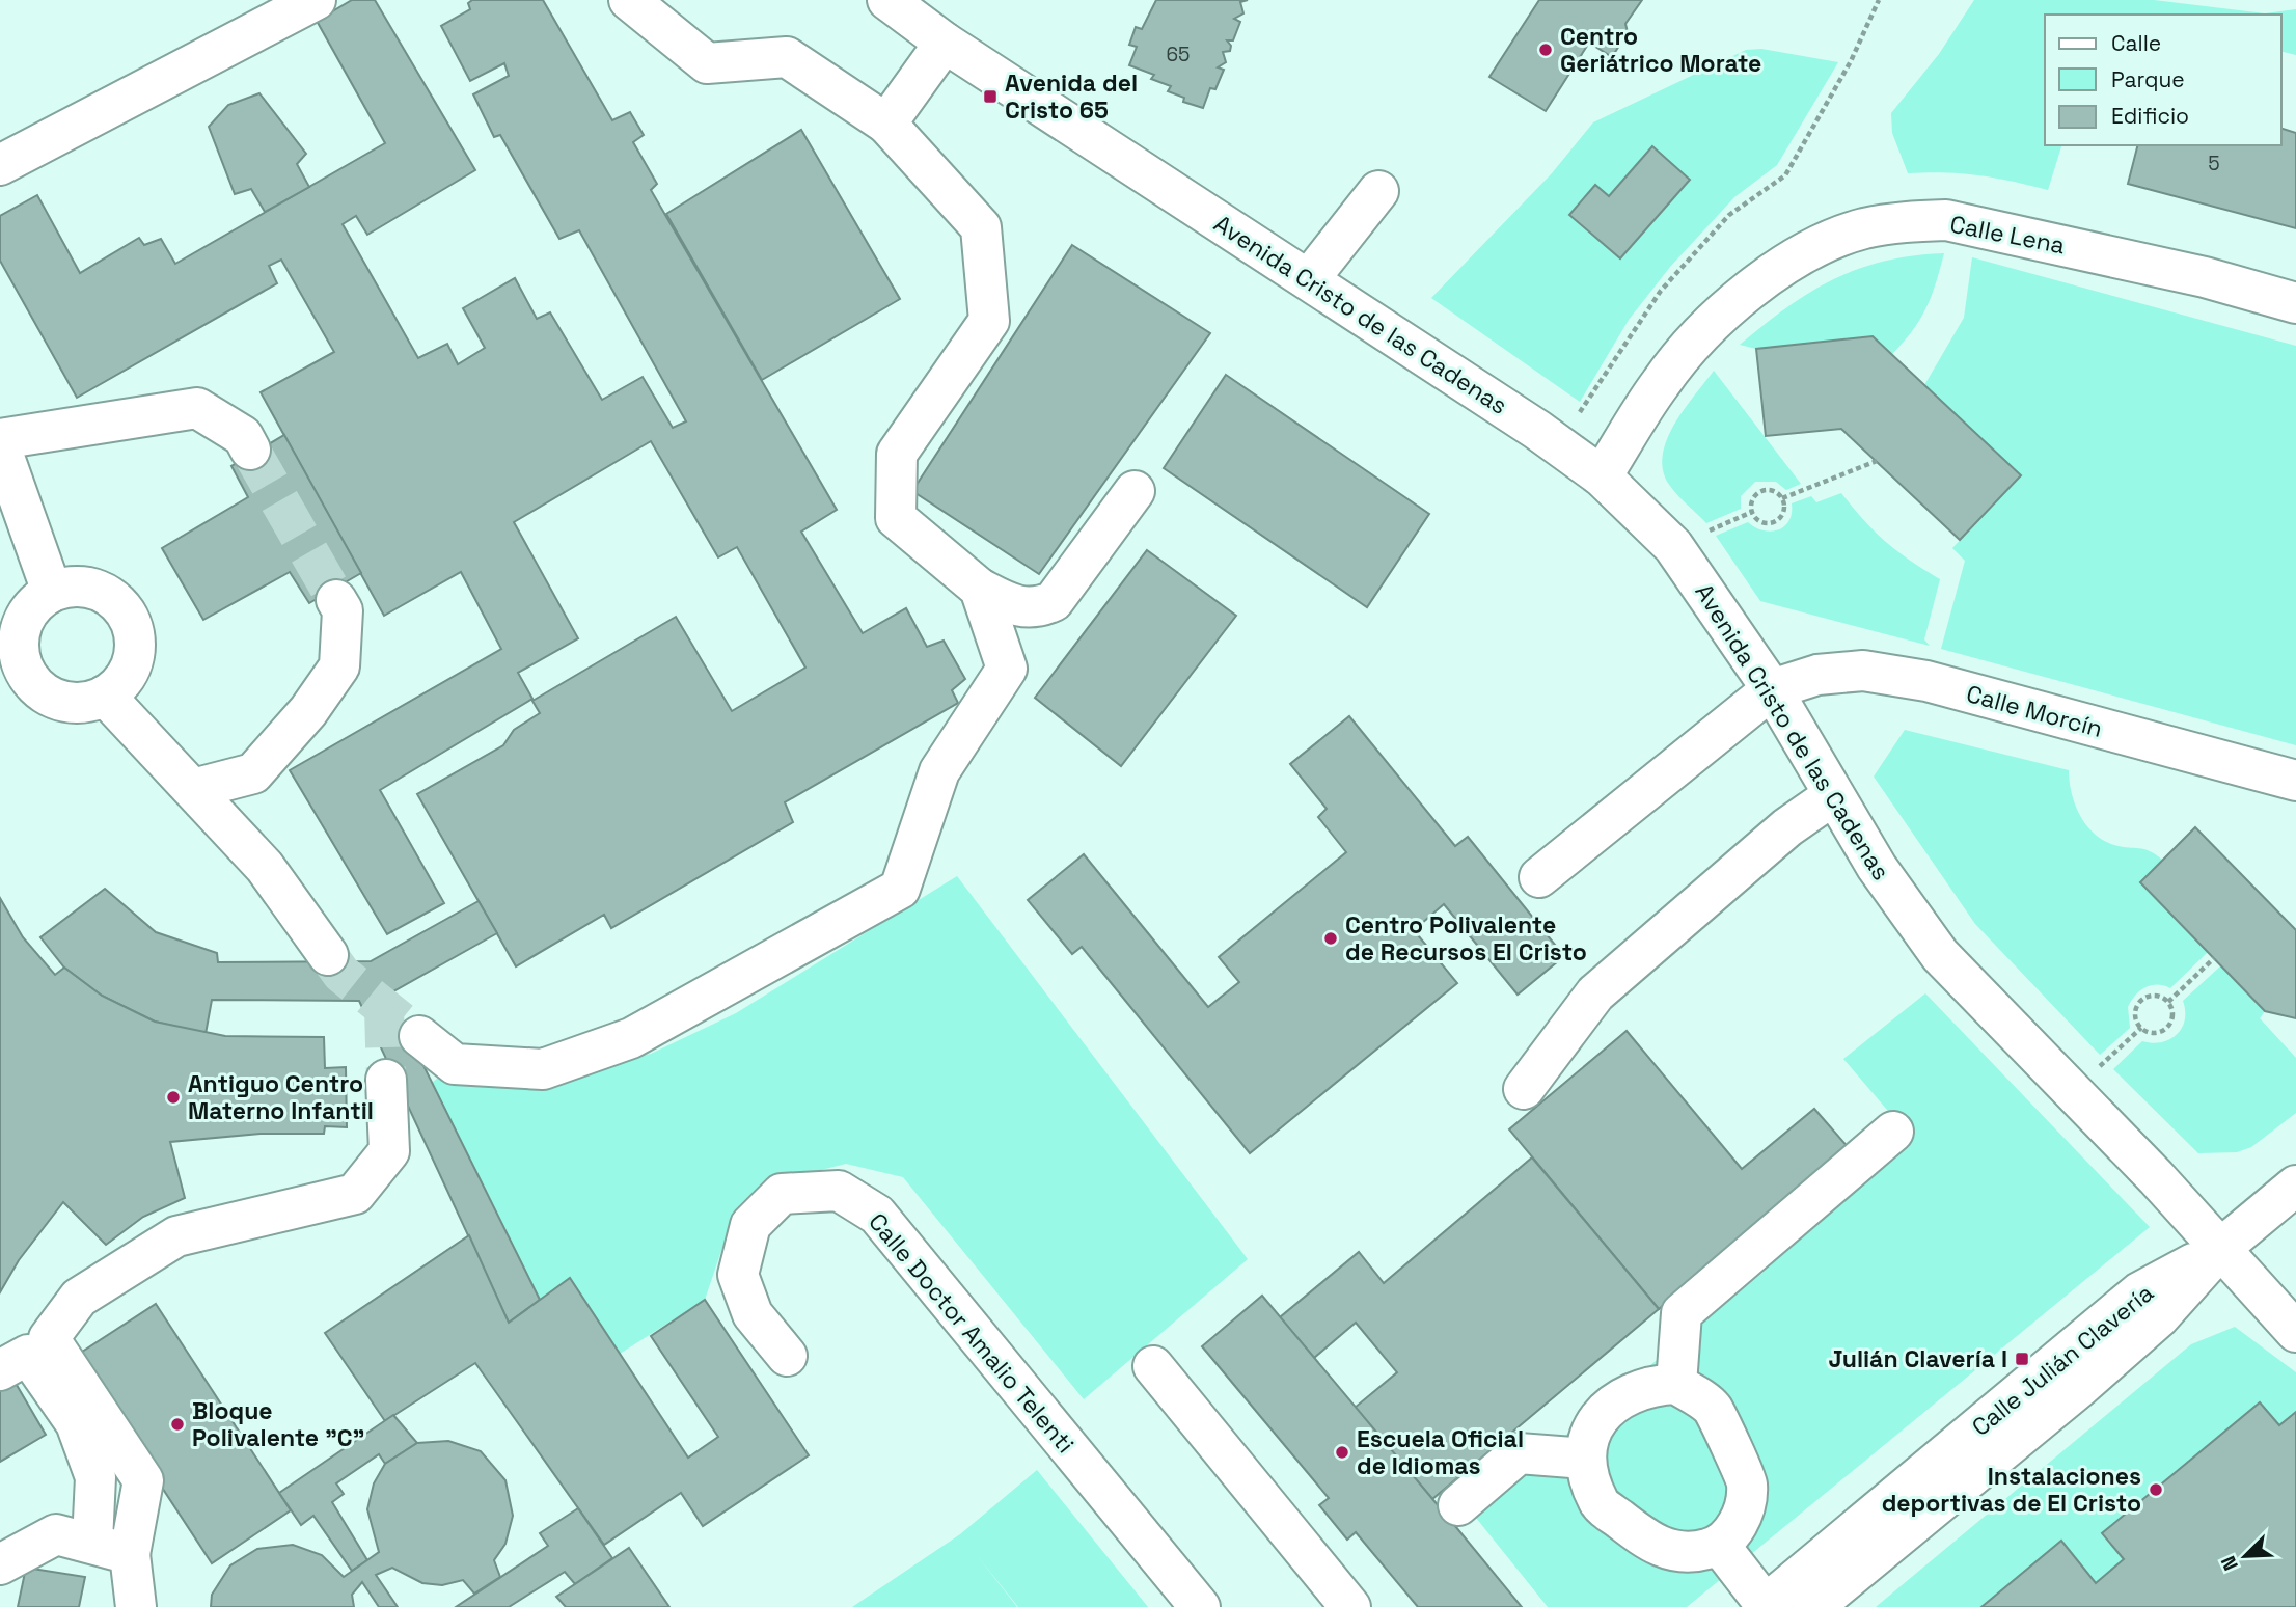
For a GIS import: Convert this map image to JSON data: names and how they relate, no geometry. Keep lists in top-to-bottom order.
{
  "streets": {
    "street": [
      "Calle Lena",
      "Avenida Cristo de las Cadenas",
      "Calle Morcín",
      "Calle Doctor Amalio Telenti",
      "Calle Julián Clavería"
    ]
  },
  "crossings": [
    ["Calle Lena", "Avenida Cristo de las Cadenas"],
    ["Avenida Cristo de las Cadenas", "Calle Morcín"],
    ["Avenida Cristo de las Cadenas", "Calle Julián Clavería"]
  ],
  "places": {
    "other": [
      "Centro Geriátrico Morate",
      "Centro Polivalente de Recursos El Cristo",
      "Antiguo Centro Materno Infantil",
      "Bloque Polivalente \"C\"",
      "Escuela Oficial de Idiomas",
      "Instalaciones deportivas de El Cristo"
    ],
    "transit": ["Avenida del Cristo 65", "Julián Clavería I"]
  },
  "house_numbers": ["65", "5"],
  "legend": ["Calle", "Parque", "Edificio"],
  "north": "bottom left"
}
